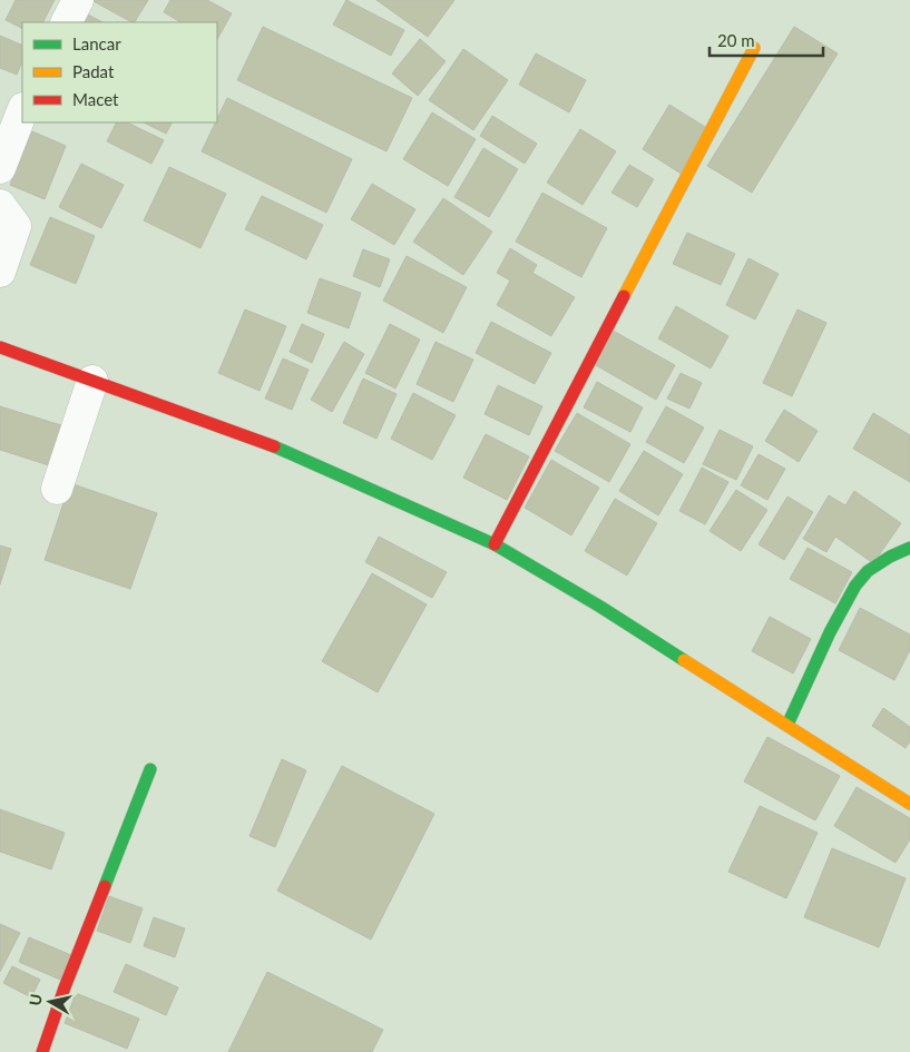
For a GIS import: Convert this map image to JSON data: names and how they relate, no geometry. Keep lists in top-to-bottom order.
{
  "legend": ["Lancar", "Padat", "Macet"],
  "scale_bar": "20 m",
  "north": "left"
}
